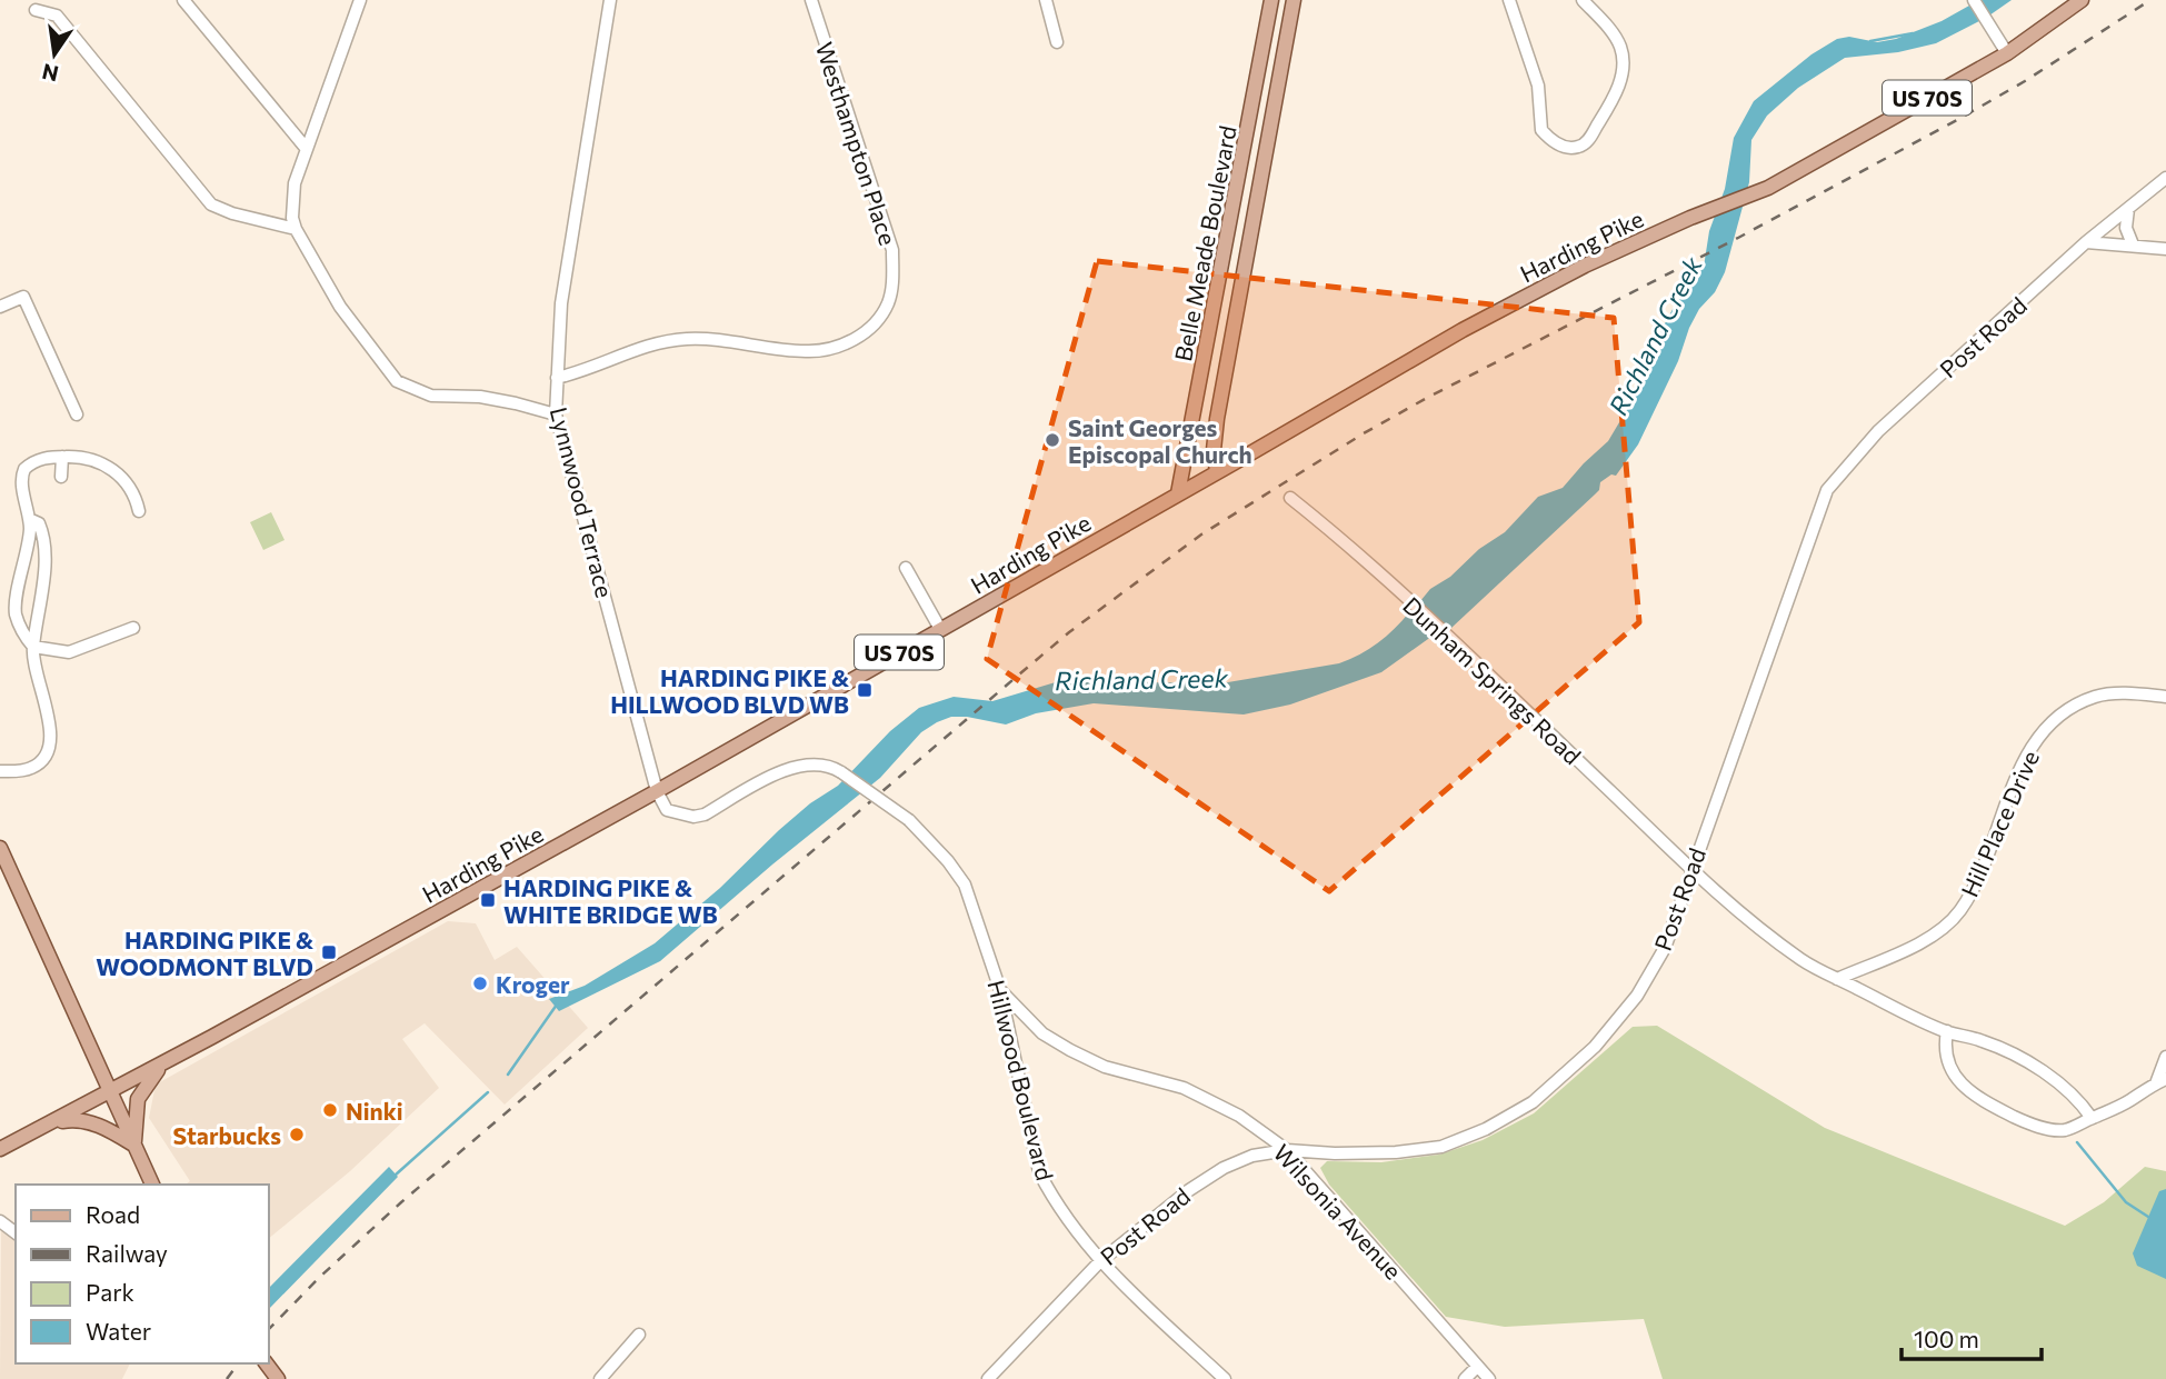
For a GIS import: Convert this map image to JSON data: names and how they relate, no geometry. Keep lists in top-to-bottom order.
{
  "streets": {
    "main road": ["US 70S", "Belle Meade Boulevard", "Harding Pike"],
    "street": [
      "Westhampton Place",
      "Post Road",
      "Lynnwood Terrace",
      "Dunham Springs Road",
      "Hill Place Drive",
      "Hillwood Boulevard",
      "Wilsonia Avenue"
    ]
  },
  "crossings": [
    ["Westhampton Place", "Lynnwood Terrace"],
    ["Belle Meade Boulevard", "Harding Pike"],
    ["Harding Pike", "Lynnwood Terrace"],
    ["Harding Pike", "Hillwood Boulevard"],
    ["Post Road", "Dunham Springs Road"],
    ["Post Road", "Hillwood Boulevard"],
    ["Post Road", "Wilsonia Avenue"],
    ["Lynnwood Terrace", "Hillwood Boulevard"],
    ["Dunham Springs Road", "Hill Place Drive"],
    ["Hillwood Boulevard", "Wilsonia Avenue"]
  ],
  "water": ["Richland Creek"],
  "places": {
    "other": [
      "Saint Georges Episcopal Church",
      "Kroger",
      "Ninki",
      "Starbucks"
    ],
    "transit": ["HARDING PIKE & HILLWOOD BLVD WB", "HARDING PIKE & WHITE BRIDGE WB", "HARDING PIKE & WOODMONT BLVD"]
  },
  "legend": [
    "Road",
    "Railway",
    "Park",
    "Water"
  ],
  "scale_bar": "100 m",
  "north": "bottom"
}
